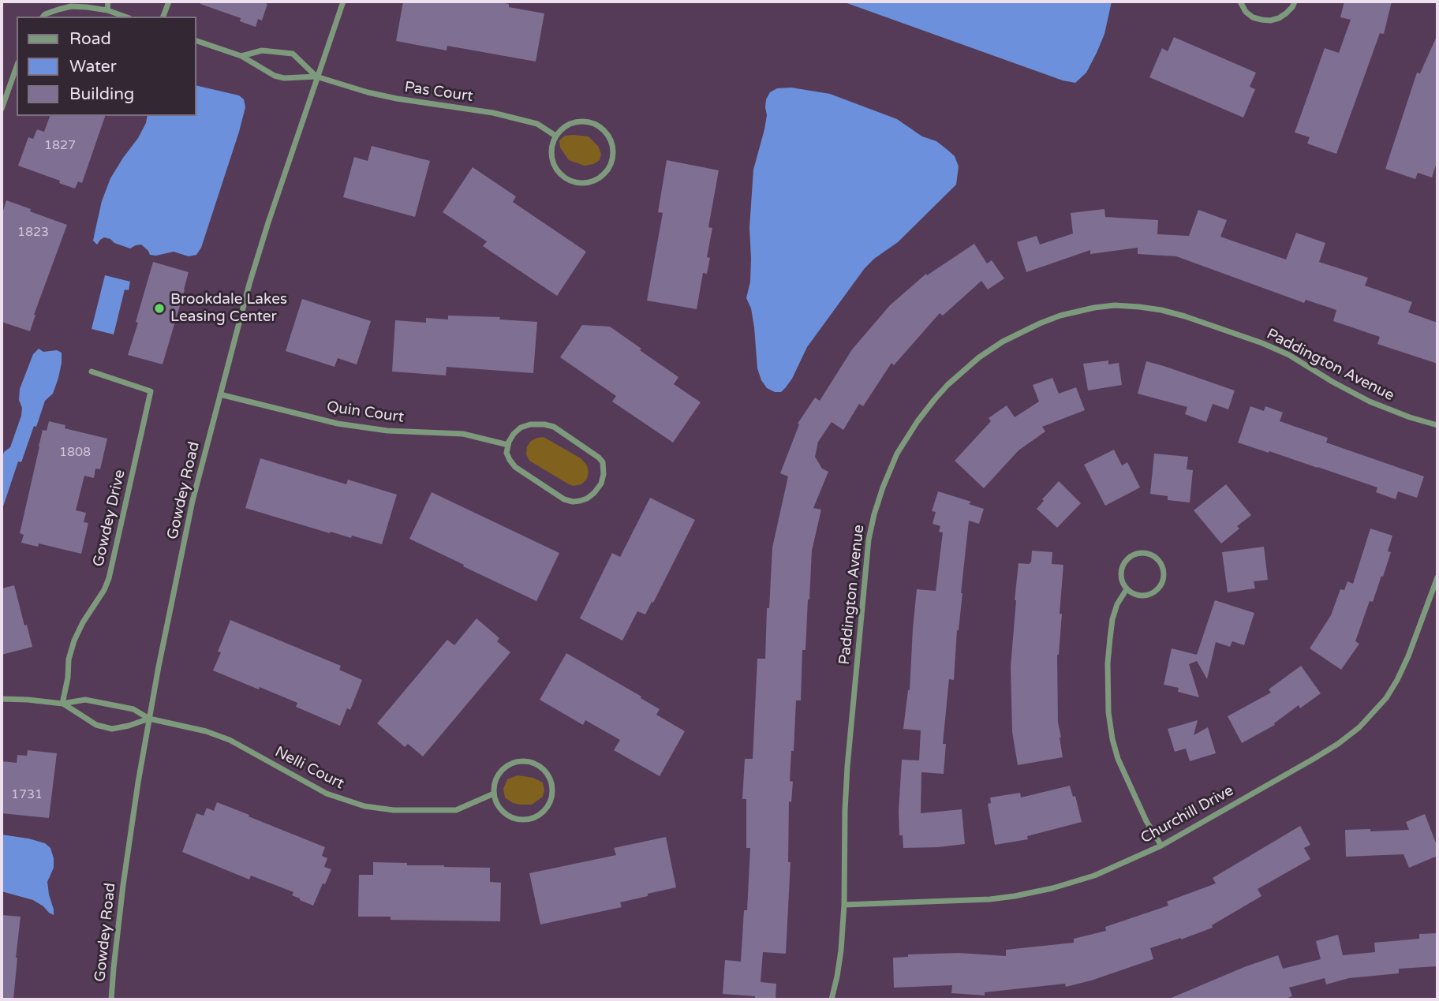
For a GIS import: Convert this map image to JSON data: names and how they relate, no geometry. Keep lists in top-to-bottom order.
{
  "streets": {
    "street": [
      "Pas Court",
      "Paddington Avenue",
      "Quin Court",
      "Gowdey Road",
      "Gowdey Drive",
      "Nelli Court",
      "Churchill Drive"
    ]
  },
  "crossings": [
    ["Pas Court", "Gowdey Road"],
    ["Paddington Avenue", "Churchill Drive"],
    ["Quin Court", "Gowdey Road"],
    ["Gowdey Road", "Nelli Court"],
    ["Gowdey Drive", "Nelli Court"]
  ],
  "places": ["Brookdale Lakes Leasing Center"],
  "house_numbers": [
    "1827",
    "1823",
    "1808",
    "1731"
  ],
  "legend": ["Road", "Water", "Building"]
}
